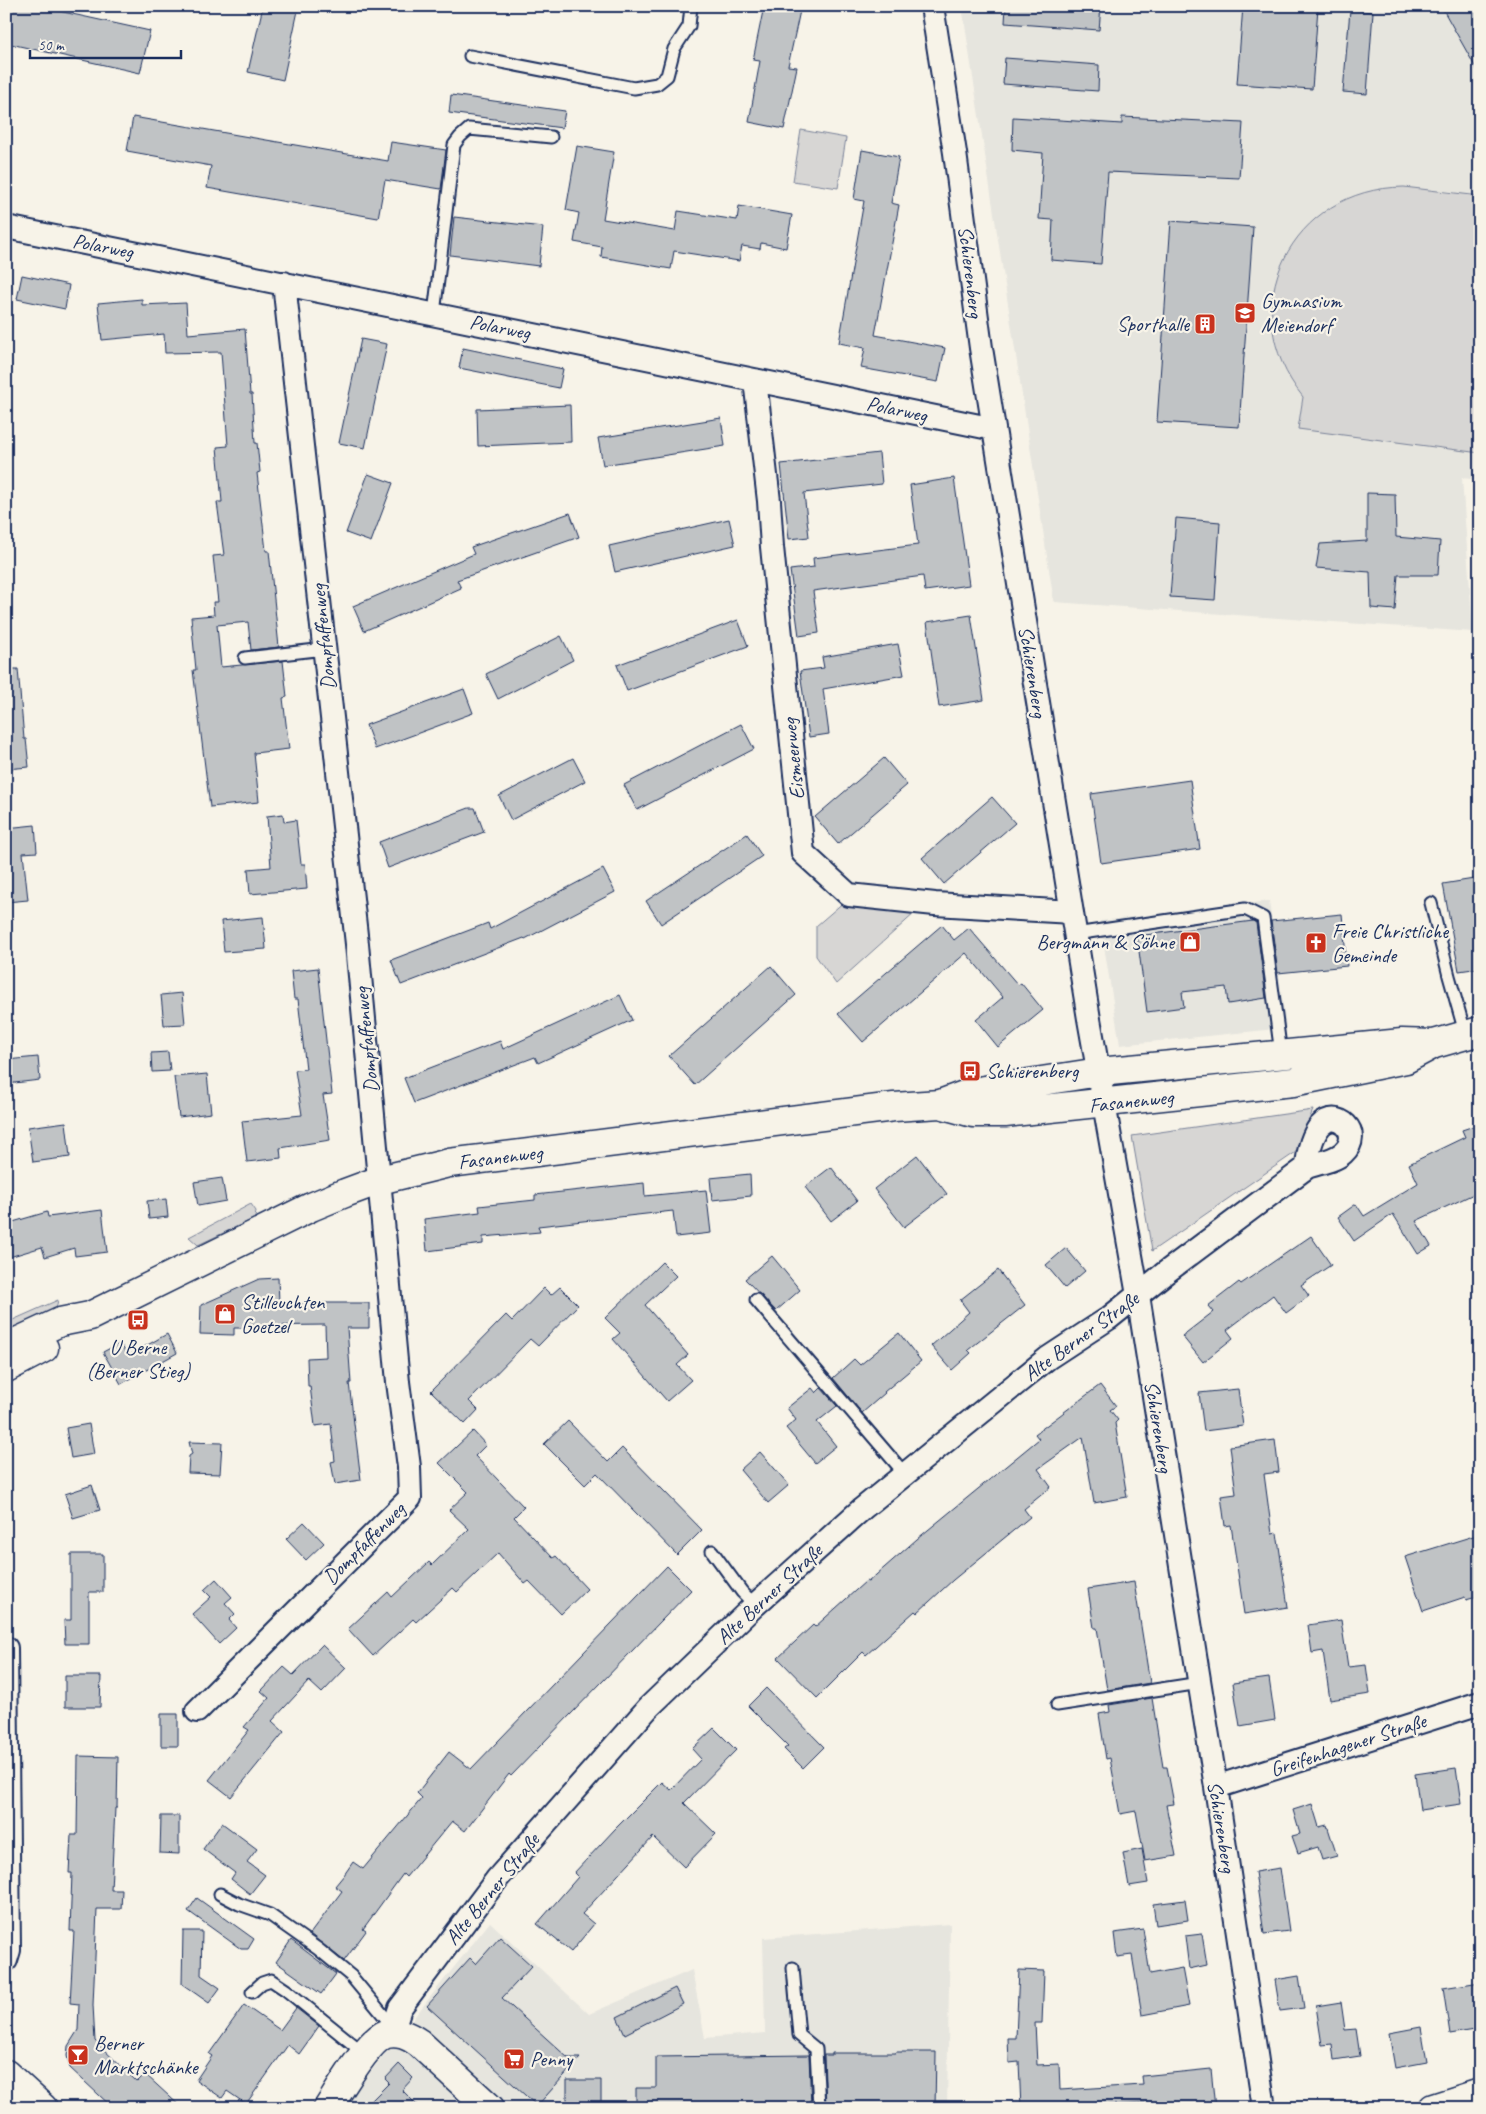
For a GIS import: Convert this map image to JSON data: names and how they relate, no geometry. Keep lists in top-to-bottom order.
{
  "streets": {
    "main road": ["Fasanenweg"],
    "street": [
      "Polarweg",
      "Schierenberg",
      "Dompfaffenweg",
      "Eismeerweg",
      "Alte Berner Straße",
      "Greifenhagener Straße"
    ]
  },
  "crossings": [
    ["Polarweg", "Schierenberg"],
    ["Polarweg", "Dompfaffenweg"],
    ["Polarweg", "Eismeerweg"],
    ["Schierenberg", "Eismeerweg"],
    ["Schierenberg", "Fasanenweg"],
    ["Schierenberg", "Alte Berner Straße"],
    ["Schierenberg", "Greifenhagener Straße"],
    ["Dompfaffenweg", "Fasanenweg"]
  ],
  "places": {
    "school or university": ["Gymnasium Meiendorf"],
    "building": ["Sporthalle"],
    "shop": ["Bergmann & Söhne", "Stilleuchten Goetzel"],
    "church": ["Freie Christliche Gemeinde"],
    "bus stop": ["Schierenberg", "U Berne (Berner Stieg)"],
    "bar": ["Berner Marktschänke"],
    "supermarket": ["Penny"]
  },
  "scale_bar": "50 m"
}
